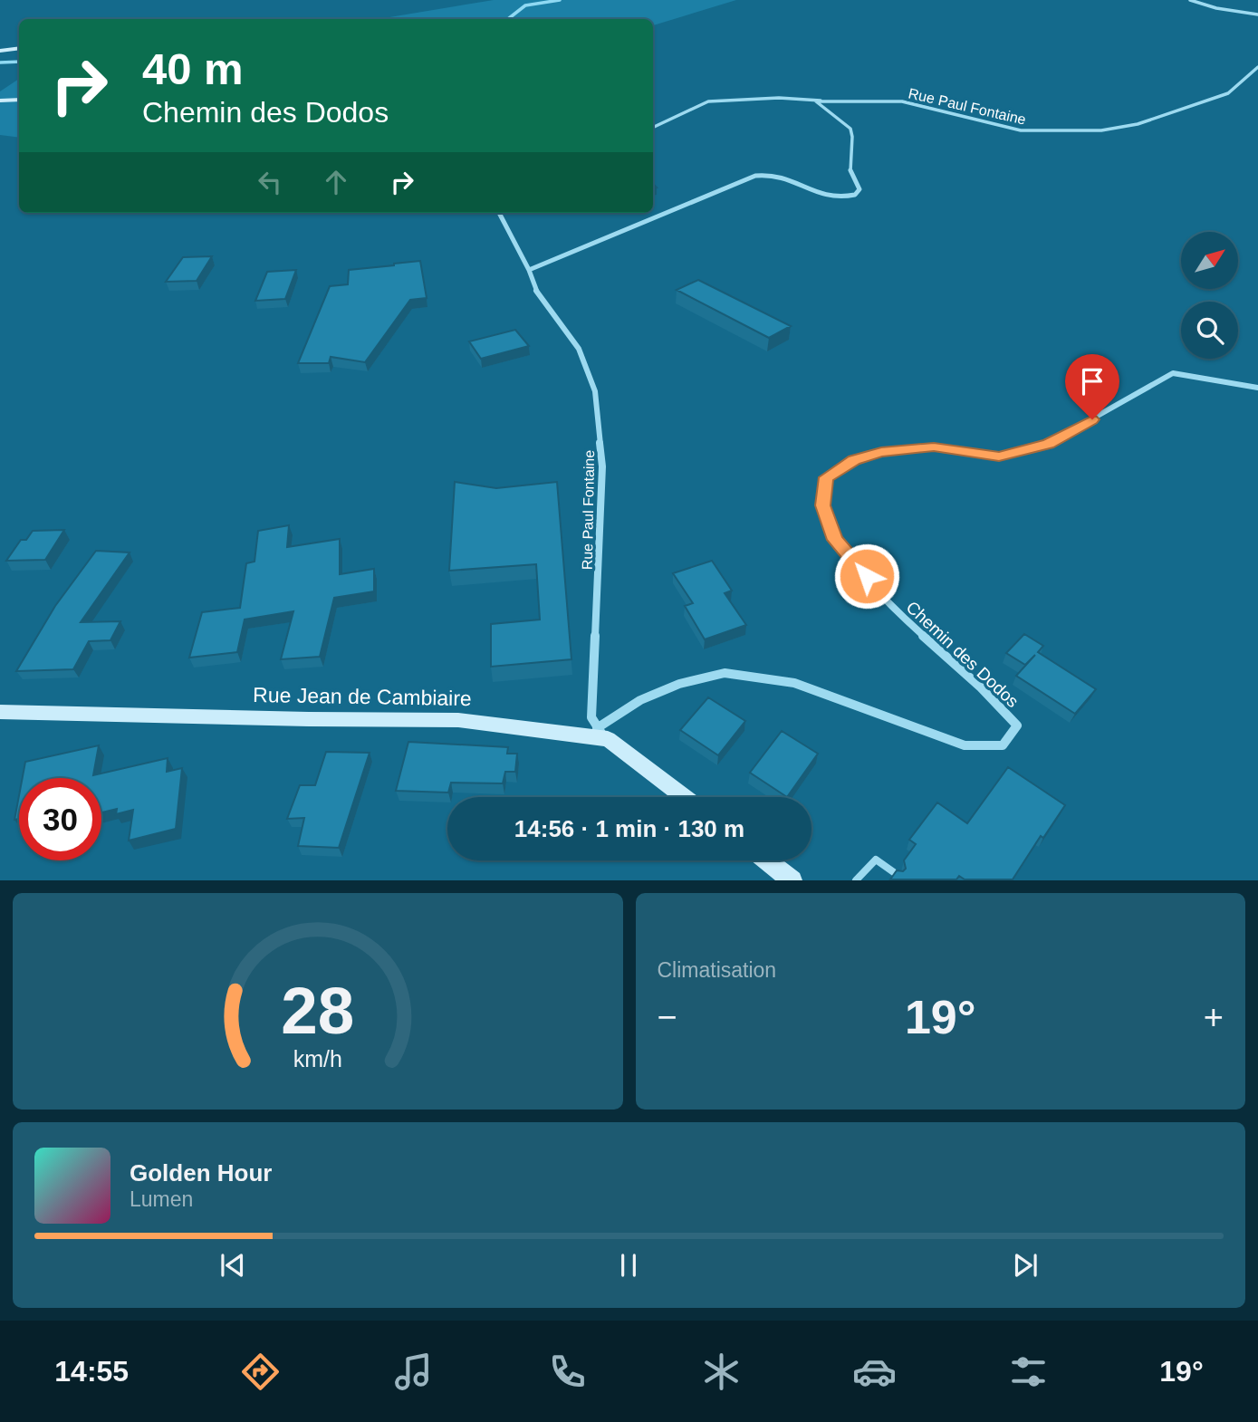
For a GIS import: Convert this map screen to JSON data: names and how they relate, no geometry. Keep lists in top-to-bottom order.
{
  "streets": {
    "main road": ["Rue Jean de Cambiaire"],
    "street": ["Rue Paul Fontaine", "Chemin des Dodos"]
  },
  "crossings": [
    ["Rue Paul Fontaine", "Chemin des Dodos"],
    ["Rue Paul Fontaine", "Rue Jean de Cambiaire"],
    ["Chemin des Dodos", "Rue Jean de Cambiaire"]
  ],
  "north": "top right",
  "page": {
    "turn": ["40 m", "Chemin des Dodos"],
    "limit": "30",
    "trip": "14:56 · 1 min · 130 m",
    "tile": "Climatisation",
    "heat": ["−", "19°", "+"],
    "song": ["Golden Hour", "Lumen"],
    "tabs": ["14:55", "19°"],
    "gauge": ["28", "km/h"]
  }
}
